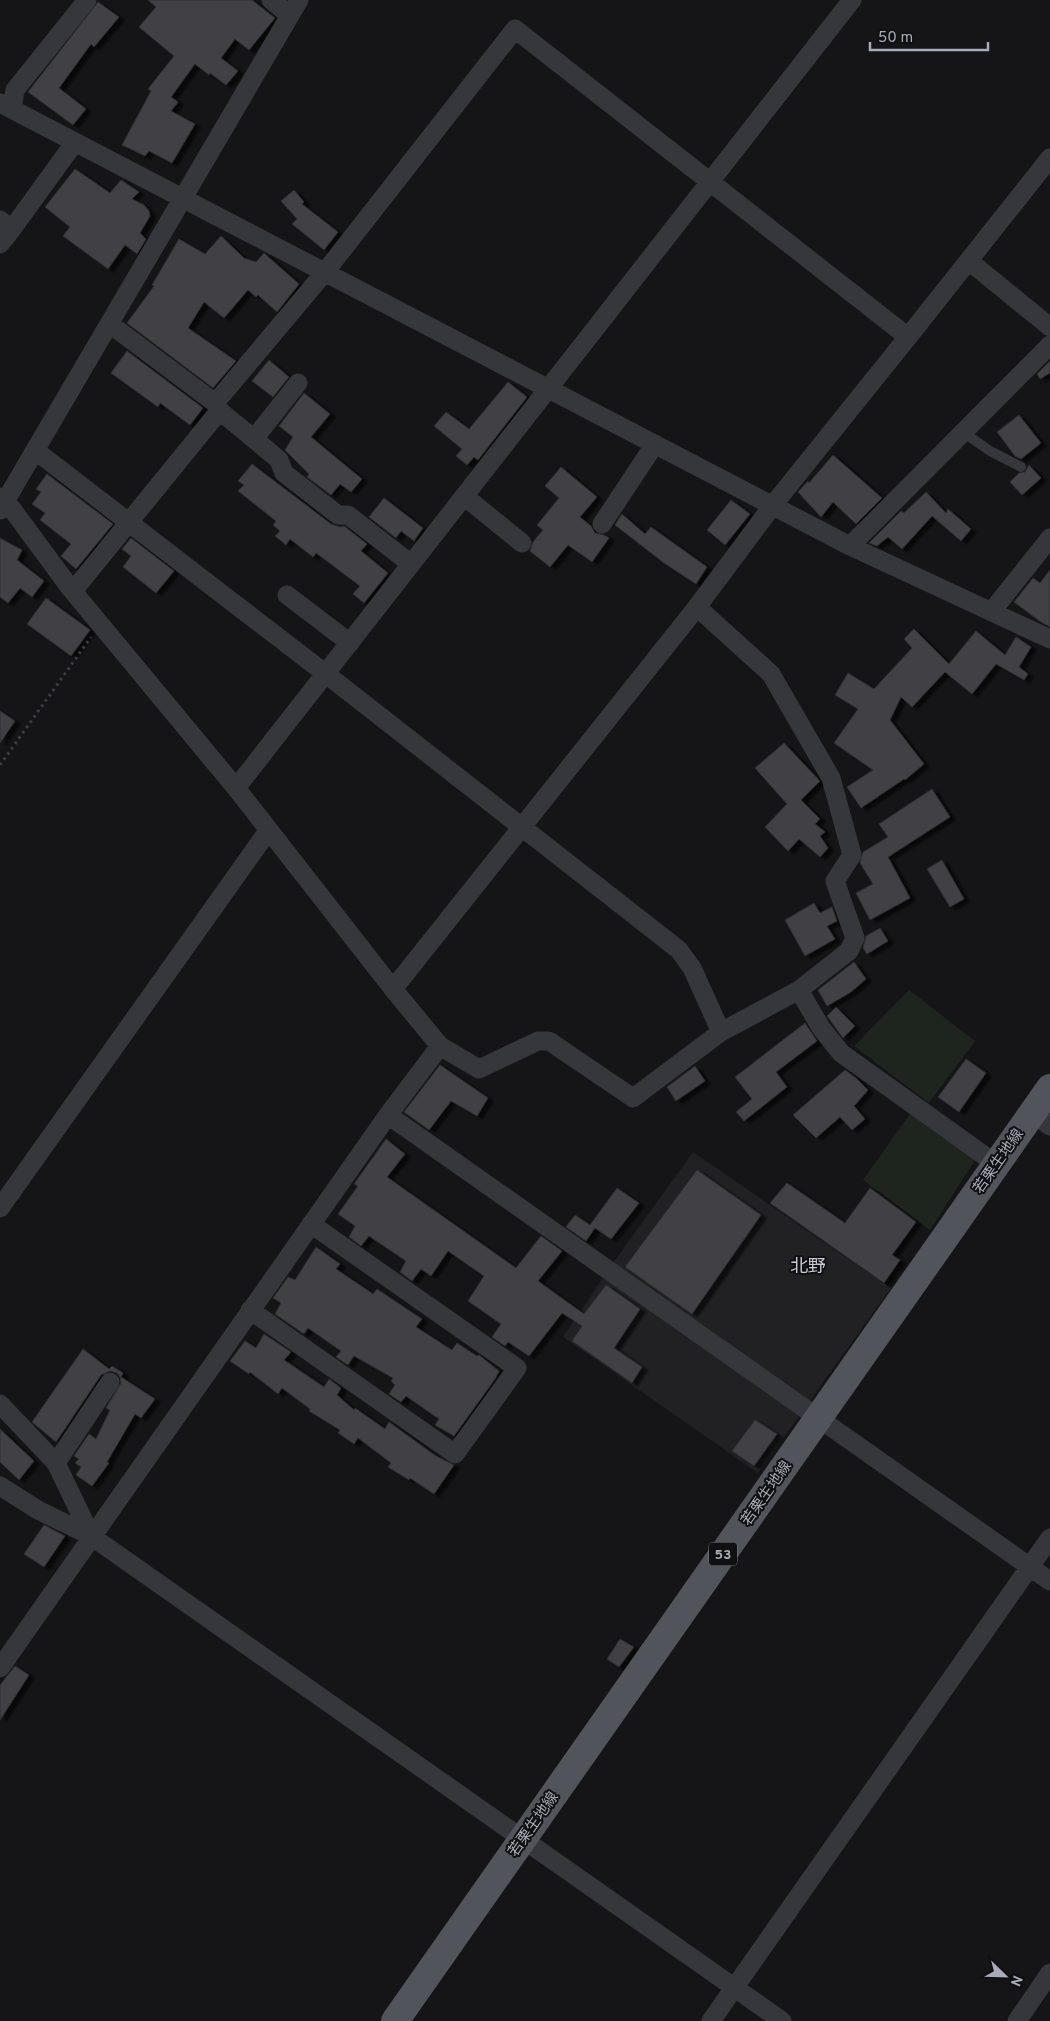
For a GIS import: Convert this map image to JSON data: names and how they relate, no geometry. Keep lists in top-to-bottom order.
{
  "streets": {
    "main road": ["若栗生地線", "53"]
  },
  "districts": ["北野"],
  "scale_bar": "50 m",
  "north": "bottom right"
}
